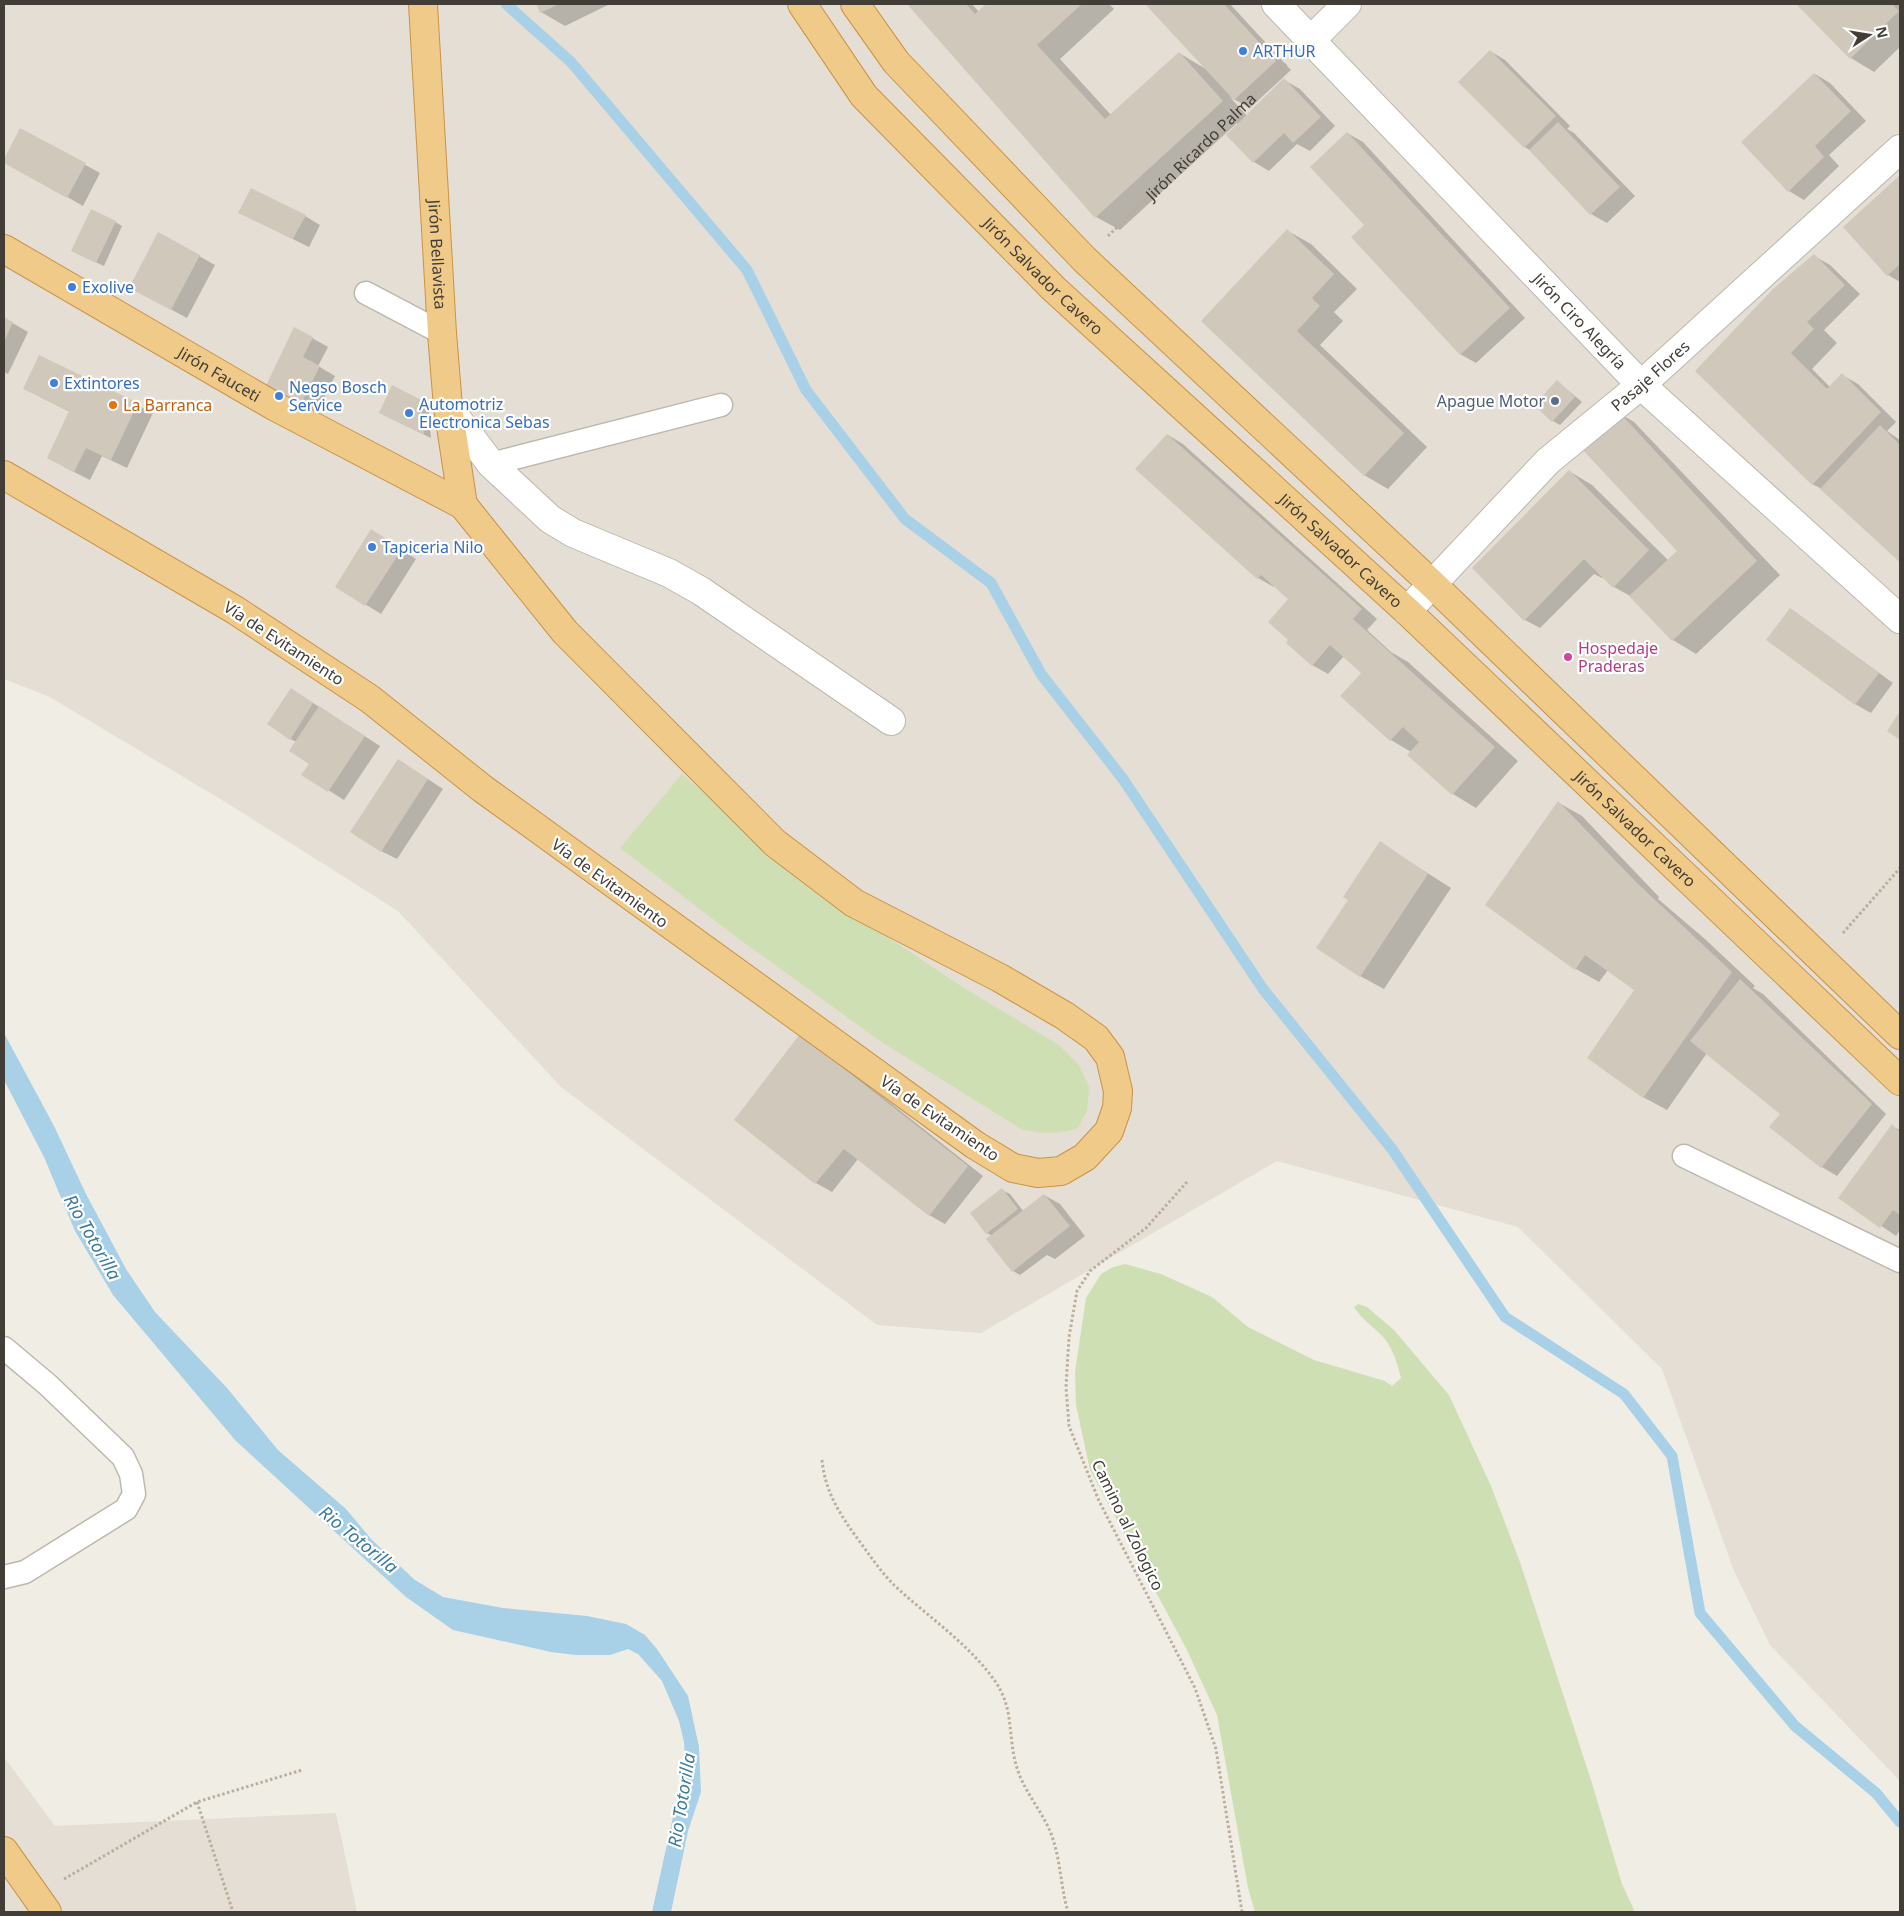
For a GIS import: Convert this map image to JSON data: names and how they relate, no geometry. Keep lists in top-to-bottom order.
{
  "streets": {
    "highway": [
      "Jirón Bellavista",
      "Jirón Salvador Cavero",
      "Jirón Fauceti",
      "Vía de Evitamiento"
    ],
    "street": ["Jirón Ciro Alegría", "Pasaje Flores"],
    "path": ["Jirón Ricardo Palma", "Camino al Zologico"]
  },
  "crossings": [
    ["Jirón Ricardo Palma", "Jirón Ciro Alegría"],
    ["Jirón Bellavista", "Jirón Fauceti"],
    ["Jirón Bellavista", "Vía de Evitamiento"],
    ["Jirón Salvador Cavero", "Pasaje Flores"],
    ["Jirón Ciro Alegría", "Pasaje Flores"],
    ["Jirón Fauceti", "Vía de Evitamiento"]
  ],
  "water": ["Rio Totorilla"],
  "places": [
    "ARTHUR",
    "Exolive",
    "Extintores",
    "Negso Bosch Service",
    "Apague Motor",
    "La Barranca",
    "Automotriz Electronica Sebas",
    "Tapiceria Nilo",
    "Hospedaje Praderas"
  ],
  "north": "right"
}
